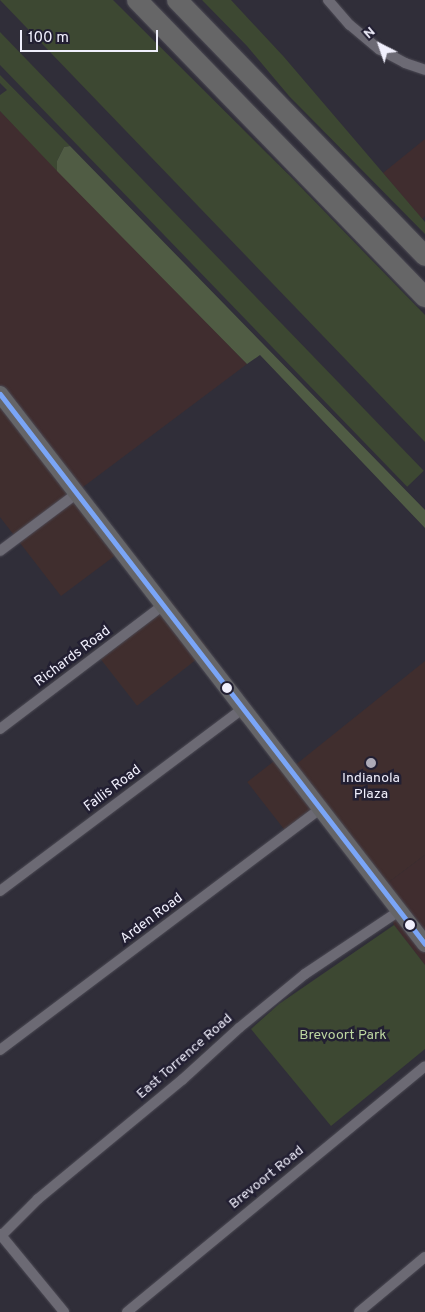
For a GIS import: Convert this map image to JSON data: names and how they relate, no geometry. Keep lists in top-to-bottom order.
{
  "streets": {
    "street": [
      "Richards Road",
      "Fallis Road",
      "Arden Road",
      "East Torrence Road",
      "Brevoort Road"
    ]
  },
  "parks": ["Brevoort Park"],
  "places": ["Indianola Plaza"],
  "scale_bar": "100 m",
  "north": "top left"
}
